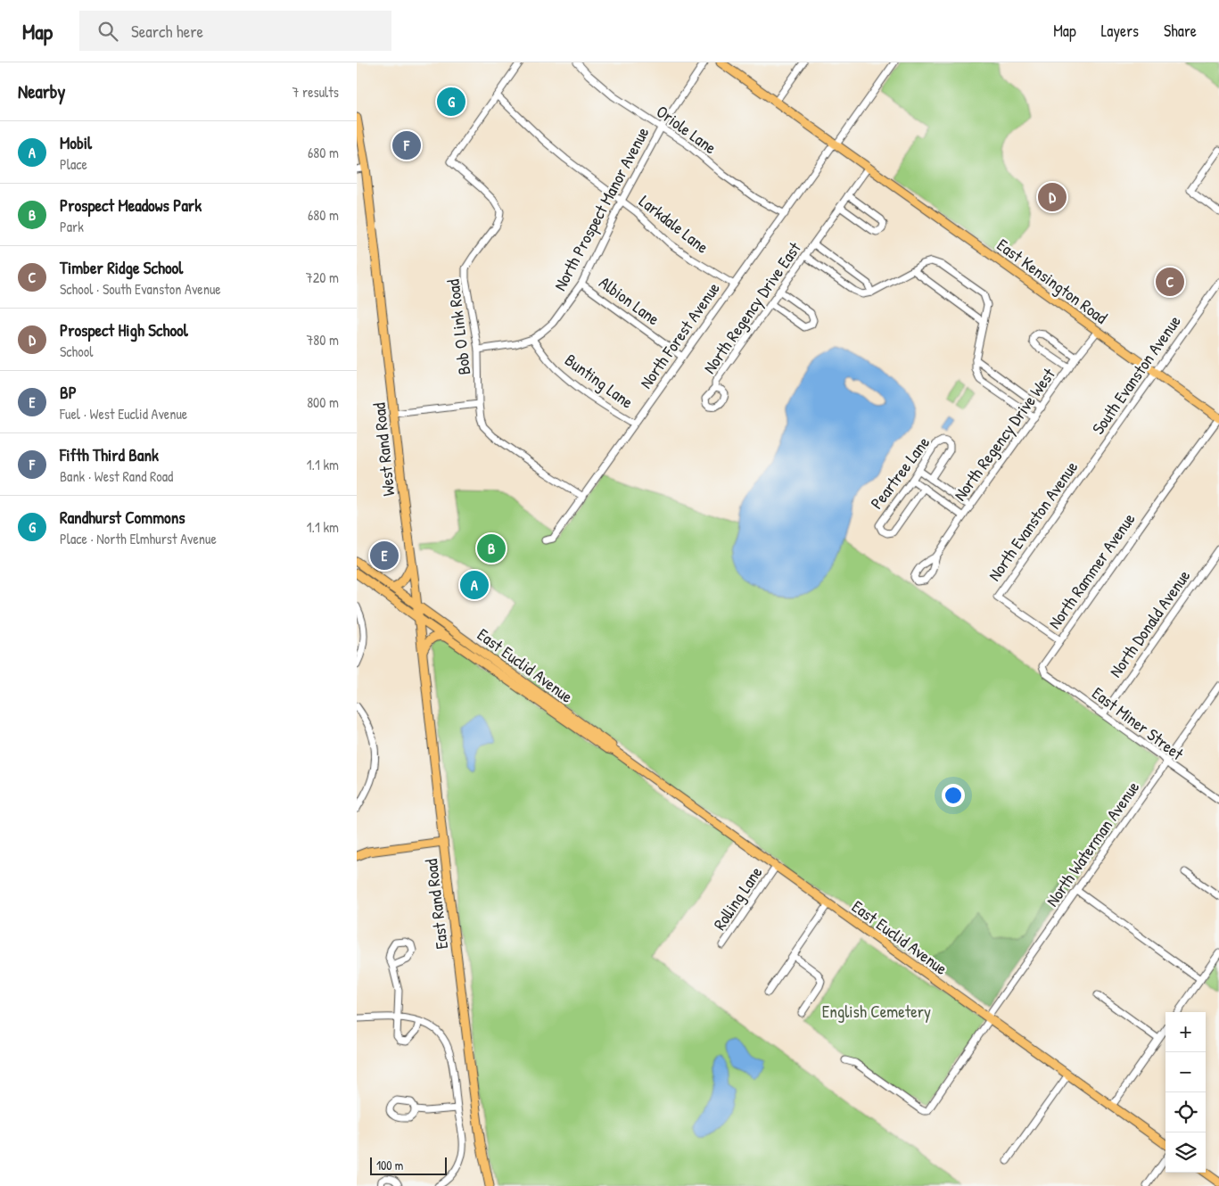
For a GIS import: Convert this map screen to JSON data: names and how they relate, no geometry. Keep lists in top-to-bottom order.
{
  "streets": {
    "main road": [
      "East Kensington Road",
      "West Rand Road",
      "East Euclid Avenue",
      "East Rand Road"
    ],
    "street": [
      "Oriole Lane",
      "North Prospect Manor Avenue",
      "Larkdale Lane",
      "Albion Lane",
      "North Regency Drive East",
      "Bob O Link Road",
      "North Forest Avenue",
      "South Evanston Avenue",
      "Bunting Lane",
      "North Regency Drive West",
      "Peartree Lane",
      "North Evanston Avenue",
      "North Rammer Avenue",
      "North Donald Avenue",
      "East Miner Street",
      "North Waterman Avenue",
      "Rolling Lane"
    ]
  },
  "crossings": [
    ["Oriole Lane", "North Prospect Manor Avenue"],
    ["Oriole Lane", "North Forest Avenue"],
    ["North Prospect Manor Avenue", "Larkdale Lane"],
    ["North Prospect Manor Avenue", "Albion Lane"],
    ["North Prospect Manor Avenue", "Bob O Link Road"],
    ["North Prospect Manor Avenue", "Bunting Lane"],
    ["Larkdale Lane", "Bob O Link Road"],
    ["Larkdale Lane", "North Forest Avenue"],
    ["East Kensington Road", "North Regency Drive East"],
    ["East Kensington Road", "North Forest Avenue"],
    ["East Kensington Road", "South Evanston Avenue"],
    ["East Kensington Road", "North Regency Drive West"],
    ["East Kensington Road", "North Rammer Avenue"],
    ["Albion Lane", "North Forest Avenue"],
    ["Bob O Link Road", "North Forest Avenue"],
    ["North Forest Avenue", "Bunting Lane"],
    ["South Evanston Avenue", "North Evanston Avenue"],
    ["West Rand Road", "East Euclid Avenue"],
    ["West Rand Road", "East Rand Road"],
    ["North Evanston Avenue", "North Rammer Avenue"],
    ["North Rammer Avenue", "East Miner Street"],
    ["North Donald Avenue", "East Miner Street"],
    ["East Euclid Avenue", "North Waterman Avenue"],
    ["East Euclid Avenue", "Rolling Lane"],
    ["East Euclid Avenue", "East Rand Road"],
    ["East Miner Street", "North Waterman Avenue"]
  ],
  "parks": ["English Cemetery"],
  "scale_bar": "100 m",
  "page": {
    "header": "Map",
    "search": "Search here",
    "nav": ["Map", "Layers", "Share"],
    "heading": ["Nearby", "7 results"],
    "pins": [
      "G",
      "F",
      "D",
      "C",
      "B",
      "E",
      "A"
    ],
    "list": [
      {
        "mark": "A",
        "name": "Mobil",
        "note": "Place",
        "value": "680 m"
      },
      {
        "mark": "B",
        "name": "Prospect Meadows Park",
        "note": "Park",
        "value": "680 m"
      },
      {
        "mark": "C",
        "name": "Timber Ridge School",
        "note": "School · South Evanston Avenue",
        "value": "720 m"
      },
      {
        "mark": "D",
        "name": "Prospect High School",
        "note": "School",
        "value": "780 m"
      },
      {
        "mark": "E",
        "name": "BP",
        "note": "Fuel · West Euclid Avenue",
        "value": "800 m"
      },
      {
        "mark": "F",
        "name": "Fifth Third Bank",
        "note": "Bank · West Rand Road",
        "value": "1.1 km"
      },
      {
        "mark": "G",
        "name": "Randhurst Commons",
        "note": "Place · North Elmhurst Avenue",
        "value": "1.1 km"
      }
    ],
    "map_buttons": ["+", "−"],
    "scale": "100 m"
  }
}
